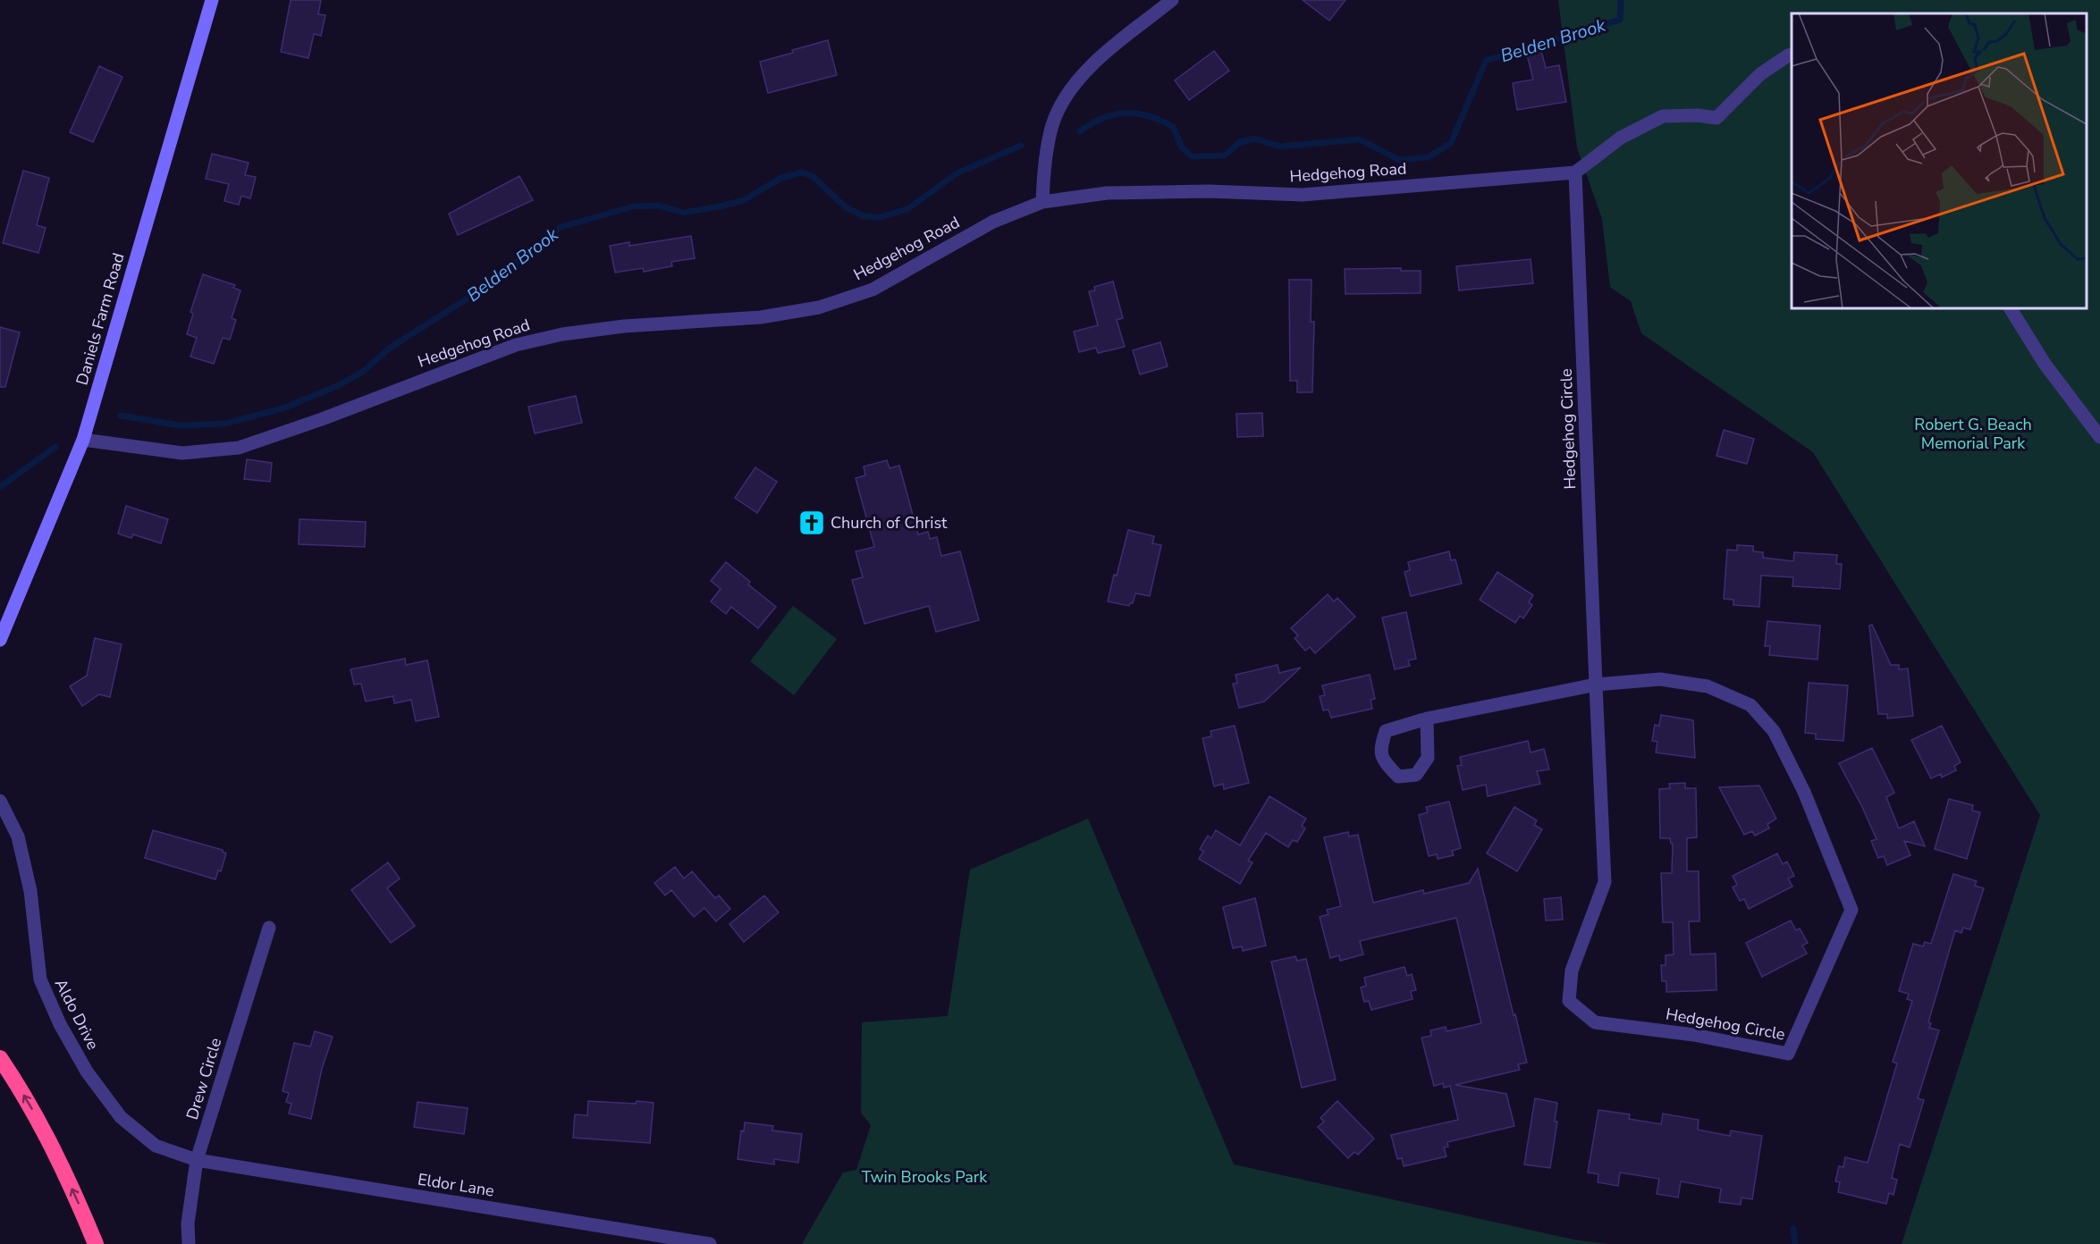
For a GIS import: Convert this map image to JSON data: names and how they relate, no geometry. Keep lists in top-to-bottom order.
{
  "streets": {
    "main road": ["Daniels Farm Road"],
    "street": [
      "Hedgehog Road",
      "Hedgehog Circle",
      "Aldo Drive",
      "Drew Circle",
      "Eldor Lane"
    ]
  },
  "crossings": [
    ["Hedgehog Road", "Daniels Farm Road"],
    ["Hedgehog Road", "Hedgehog Circle"],
    ["Aldo Drive", "Drew Circle"],
    ["Aldo Drive", "Eldor Lane"],
    ["Drew Circle", "Eldor Lane"]
  ],
  "water": ["Belden Brook"],
  "parks": ["Robert G. Beach Memorial Park", "Twin Brooks Park"],
  "places": {
    "church": ["Church of Christ"]
  }
}
